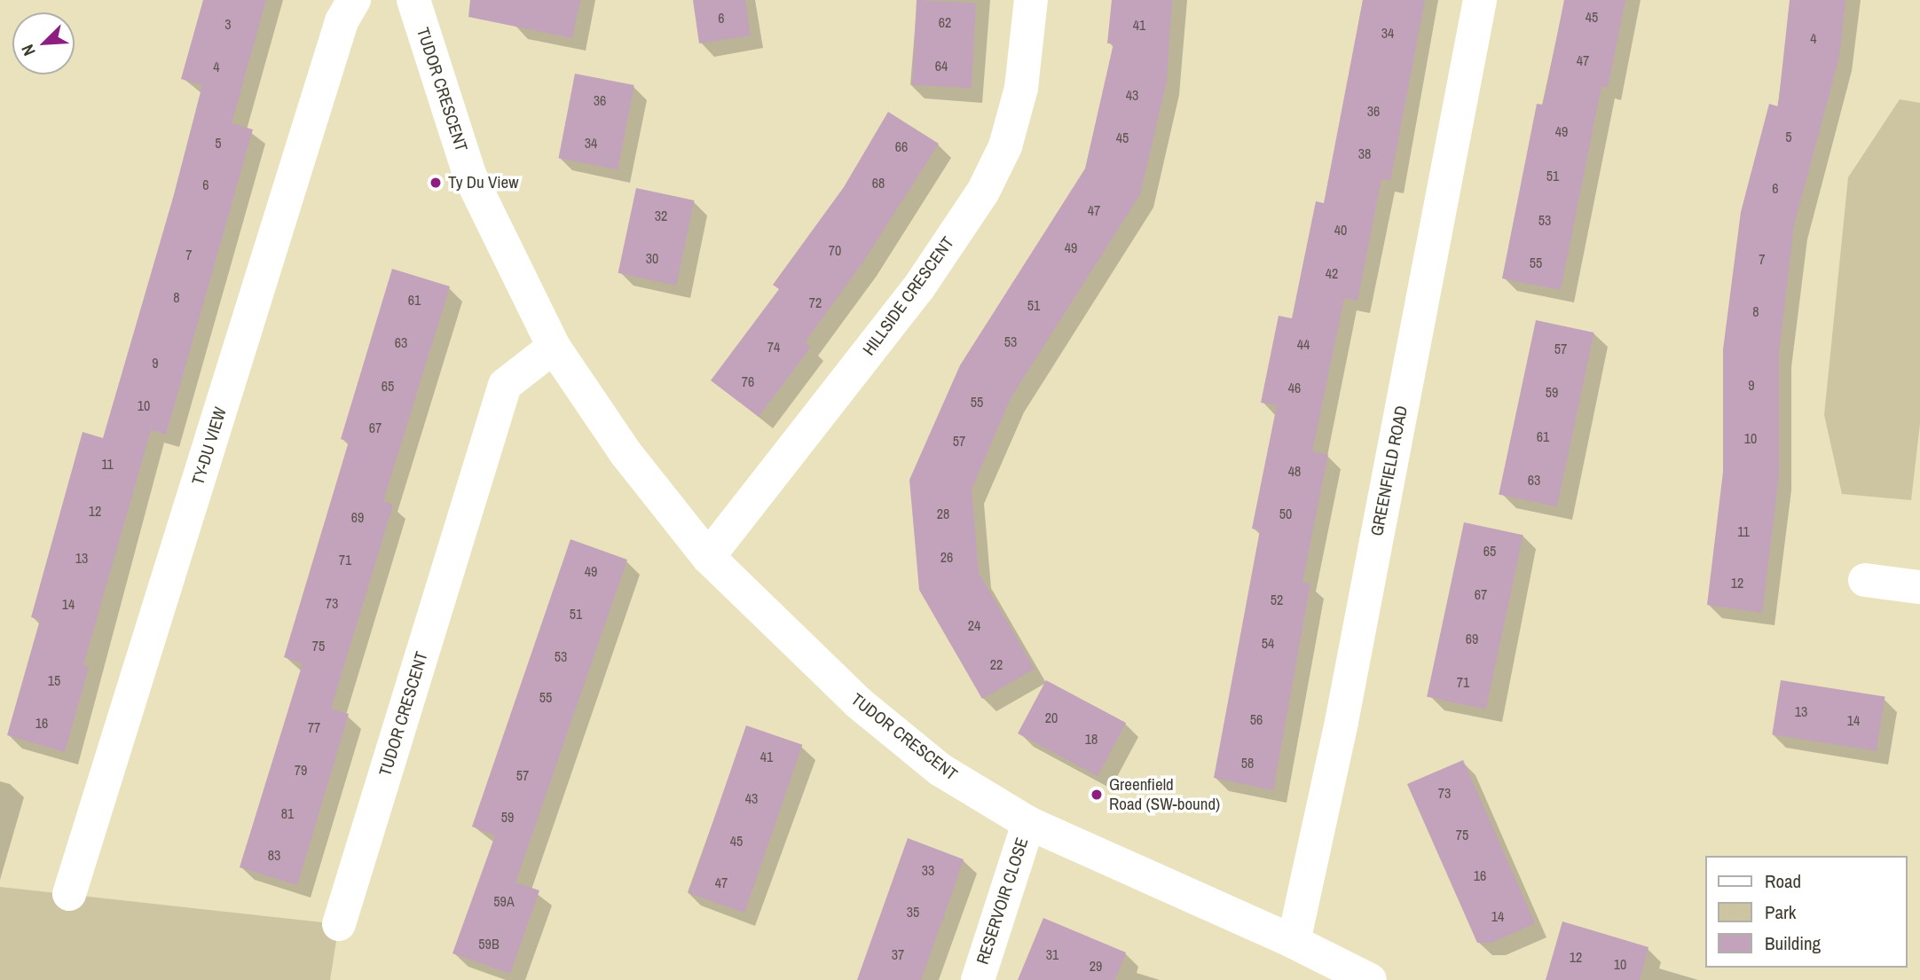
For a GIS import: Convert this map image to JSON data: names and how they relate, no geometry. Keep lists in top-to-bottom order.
{
  "streets": {
    "street": [
      "TUDOR CRESCENT",
      "HILLSIDE CRESCENT",
      "TY-DU VIEW",
      "GREENFIELD ROAD",
      "RESERVOIR CLOSE"
    ]
  },
  "crossings": [
    ["TUDOR CRESCENT", "HILLSIDE CRESCENT"],
    ["TUDOR CRESCENT", "GREENFIELD ROAD"],
    ["TUDOR CRESCENT", "RESERVOIR CLOSE"]
  ],
  "places": ["Ty Du View", "Greenfield Road (SW-bound)"],
  "house_numbers": [
    "45",
    "6",
    "62",
    "3",
    "41",
    "34",
    "4",
    "47",
    "64",
    "4",
    "43",
    "36",
    "36",
    "49",
    "5",
    "45",
    "5",
    "34",
    "66",
    "38",
    "51",
    "68",
    "6",
    "6",
    "47",
    "32",
    "53",
    "40",
    "49",
    "70",
    "7",
    "30",
    "7",
    "55",
    "42",
    "8",
    "61",
    "72",
    "51",
    "8",
    "53",
    "63",
    "44",
    "74",
    "57",
    "9",
    "76",
    "9",
    "65",
    "46",
    "59",
    "55",
    "10",
    "67",
    "61",
    "10",
    "57",
    "11",
    "48",
    "63",
    "12",
    "28",
    "50",
    "69",
    "11",
    "65",
    "26",
    "13",
    "71",
    "49",
    "12",
    "67",
    "52",
    "73",
    "14",
    "51",
    "24",
    "69",
    "54",
    "75",
    "53",
    "22",
    "15",
    "71",
    "55",
    "13",
    "20",
    "56",
    "14",
    "16",
    "77",
    "18",
    "41",
    "58",
    "79",
    "57",
    "73",
    "43",
    "81",
    "59",
    "75",
    "45",
    "83",
    "33",
    "16",
    "47",
    "59A",
    "35",
    "14",
    "59B",
    "37",
    "31",
    "12",
    "10",
    "29"
  ],
  "legend": ["Road", "Park", "Building"],
  "north": "bottom left"
}
